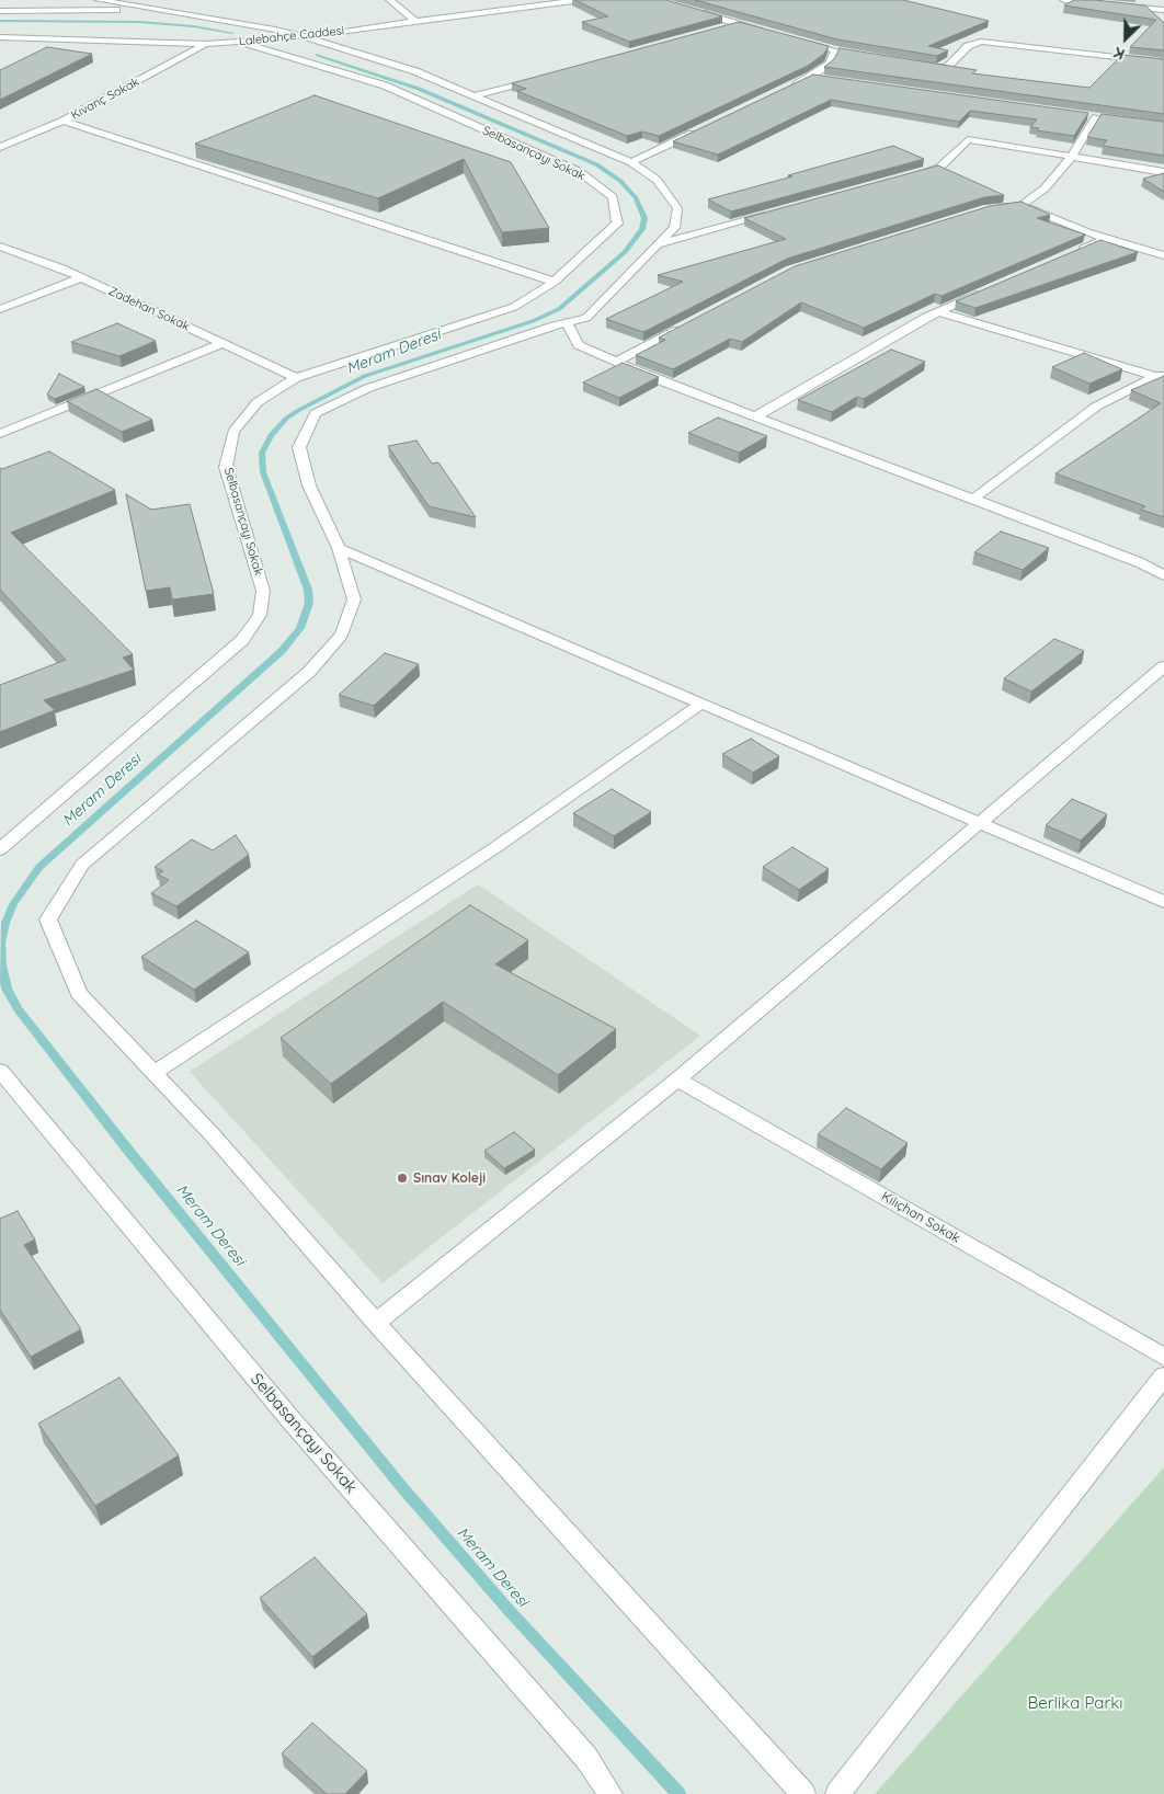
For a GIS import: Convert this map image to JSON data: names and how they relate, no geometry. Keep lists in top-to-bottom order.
{
  "streets": {
    "street": [
      "Lalebahçe Caddesi",
      "Kıvanç Sokak",
      "Selbasançayı Sokak",
      "Zadehan Sokak",
      "Kılıçhan Sokak"
    ]
  },
  "crossings": [
    ["Lalebahçe Caddesi", "Kıvanç Sokak"],
    ["Lalebahçe Caddesi", "Selbasançayı Sokak"],
    ["Selbasançayı Sokak", "Zadehan Sokak"]
  ],
  "water": ["Meram Deresi"],
  "parks": ["Berlika Parkı"],
  "places": ["Sınav Koleji"],
  "north": "bottom left"
}
